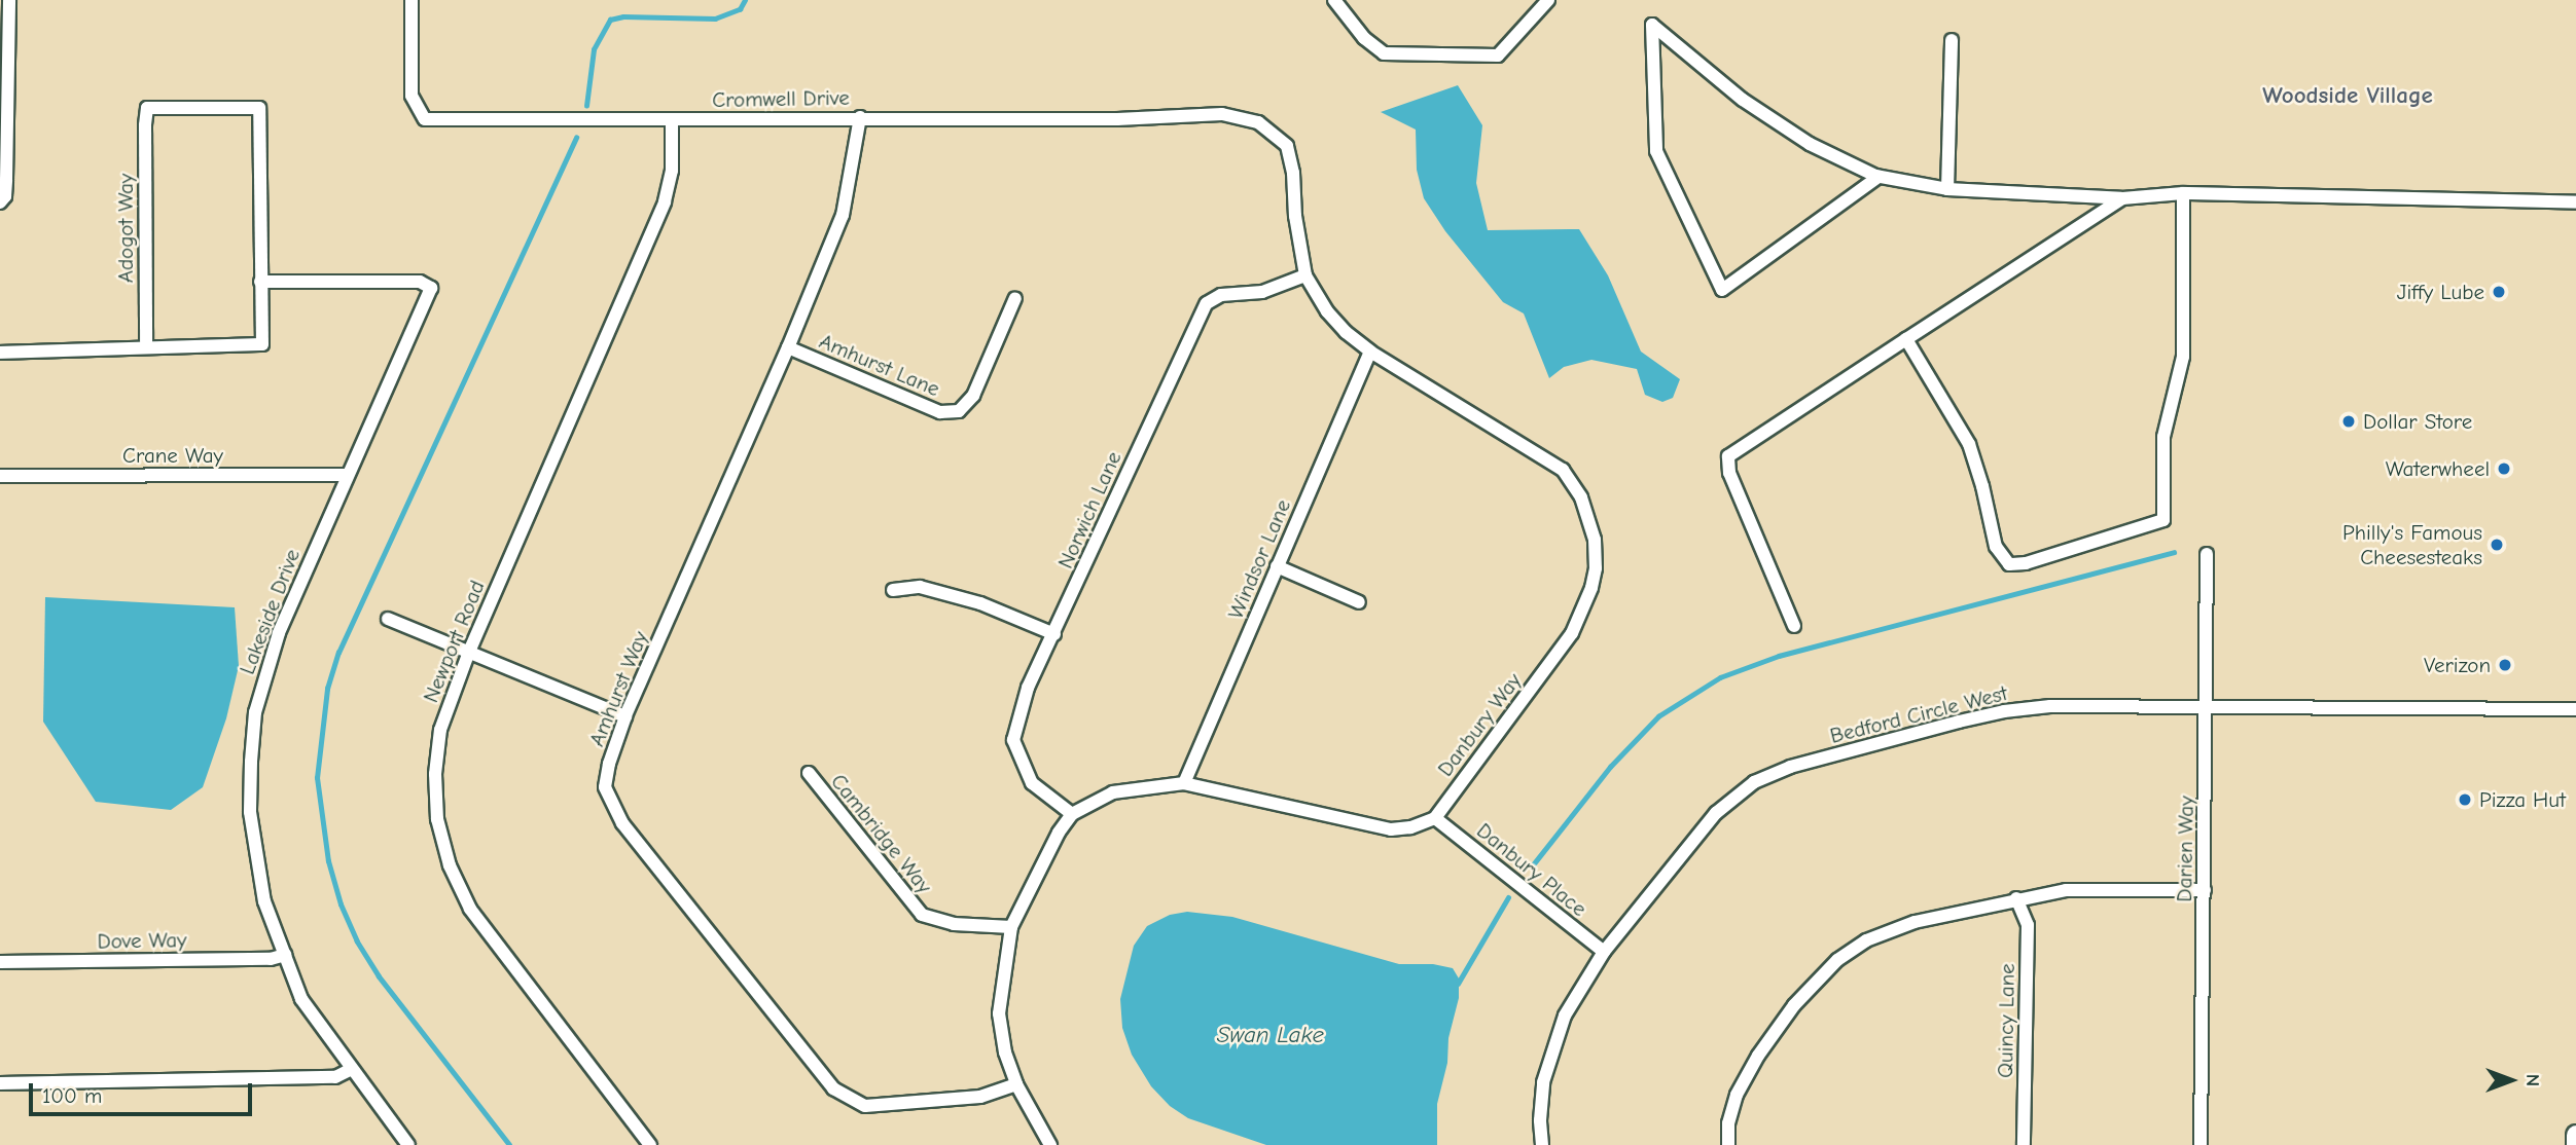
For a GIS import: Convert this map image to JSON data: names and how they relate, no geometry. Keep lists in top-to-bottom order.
{
  "streets": {
    "street": [
      "Cromwell Drive",
      "Adogot Way",
      "Amhurst Lane",
      "Crane Way",
      "Norwich Lane",
      "Windsor Lane",
      "Lakeside Drive",
      "Newport Road",
      "Amhurst Way",
      "Bedford Circle West",
      "Danbury Way",
      "Cambridge Way",
      "Darien Way",
      "Danbury Place",
      "Dove Way",
      "Quincy Lane"
    ]
  },
  "crossings": [
    ["Cromwell Drive", "Newport Road"],
    ["Cromwell Drive", "Amhurst Way"],
    ["Cromwell Drive", "Danbury Way"],
    ["Adogot Way", "Lakeside Drive"],
    ["Amhurst Lane", "Amhurst Way"],
    ["Crane Way", "Lakeside Drive"],
    ["Norwich Lane", "Danbury Way"],
    ["Windsor Lane", "Danbury Way"],
    ["Lakeside Drive", "Dove Way"],
    ["Bedford Circle West", "Darien Way"],
    ["Bedford Circle West", "Danbury Place"],
    ["Danbury Way", "Danbury Place"]
  ],
  "districts": ["Woodside Village"],
  "water": ["Swan Lake"],
  "places": [
    "Jiffy Lube",
    "Dollar Store",
    "Waterwheel",
    "Philly's Famous Cheesesteaks",
    "Verizon",
    "Pizza Hut"
  ],
  "scale_bar": "100 m",
  "north": "right"
}
